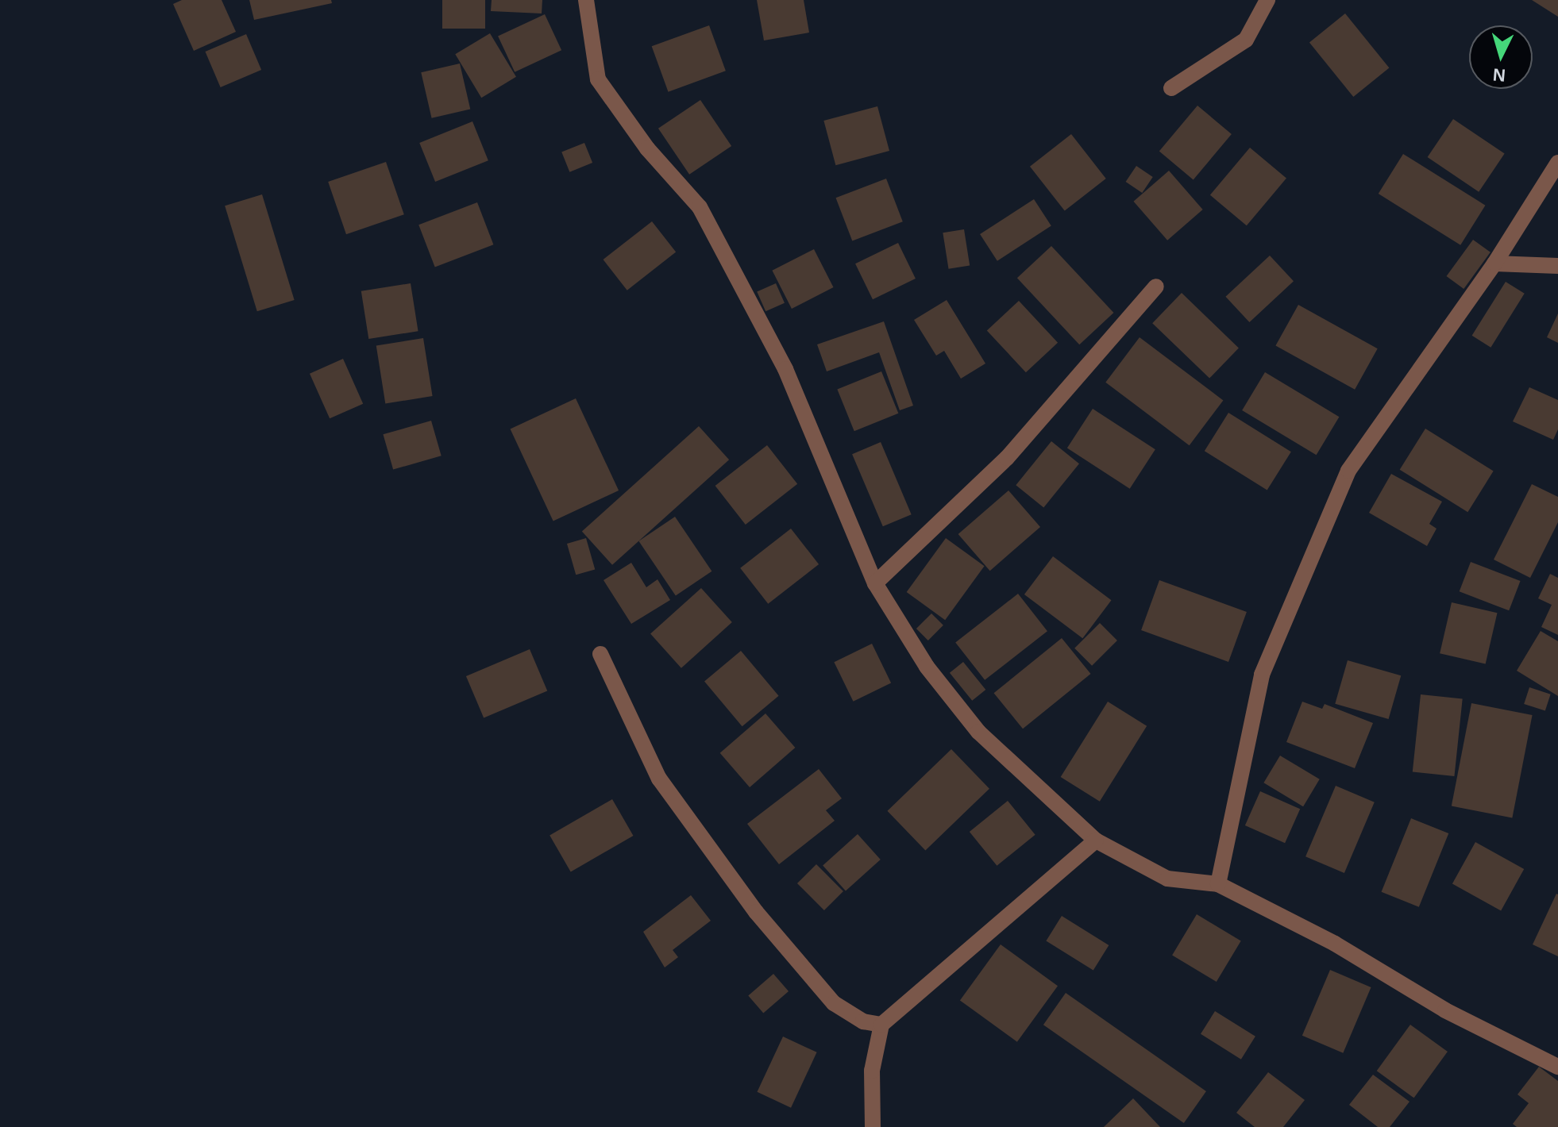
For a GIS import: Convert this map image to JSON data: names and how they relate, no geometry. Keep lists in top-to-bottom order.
{
  "north": "bottom"
}
